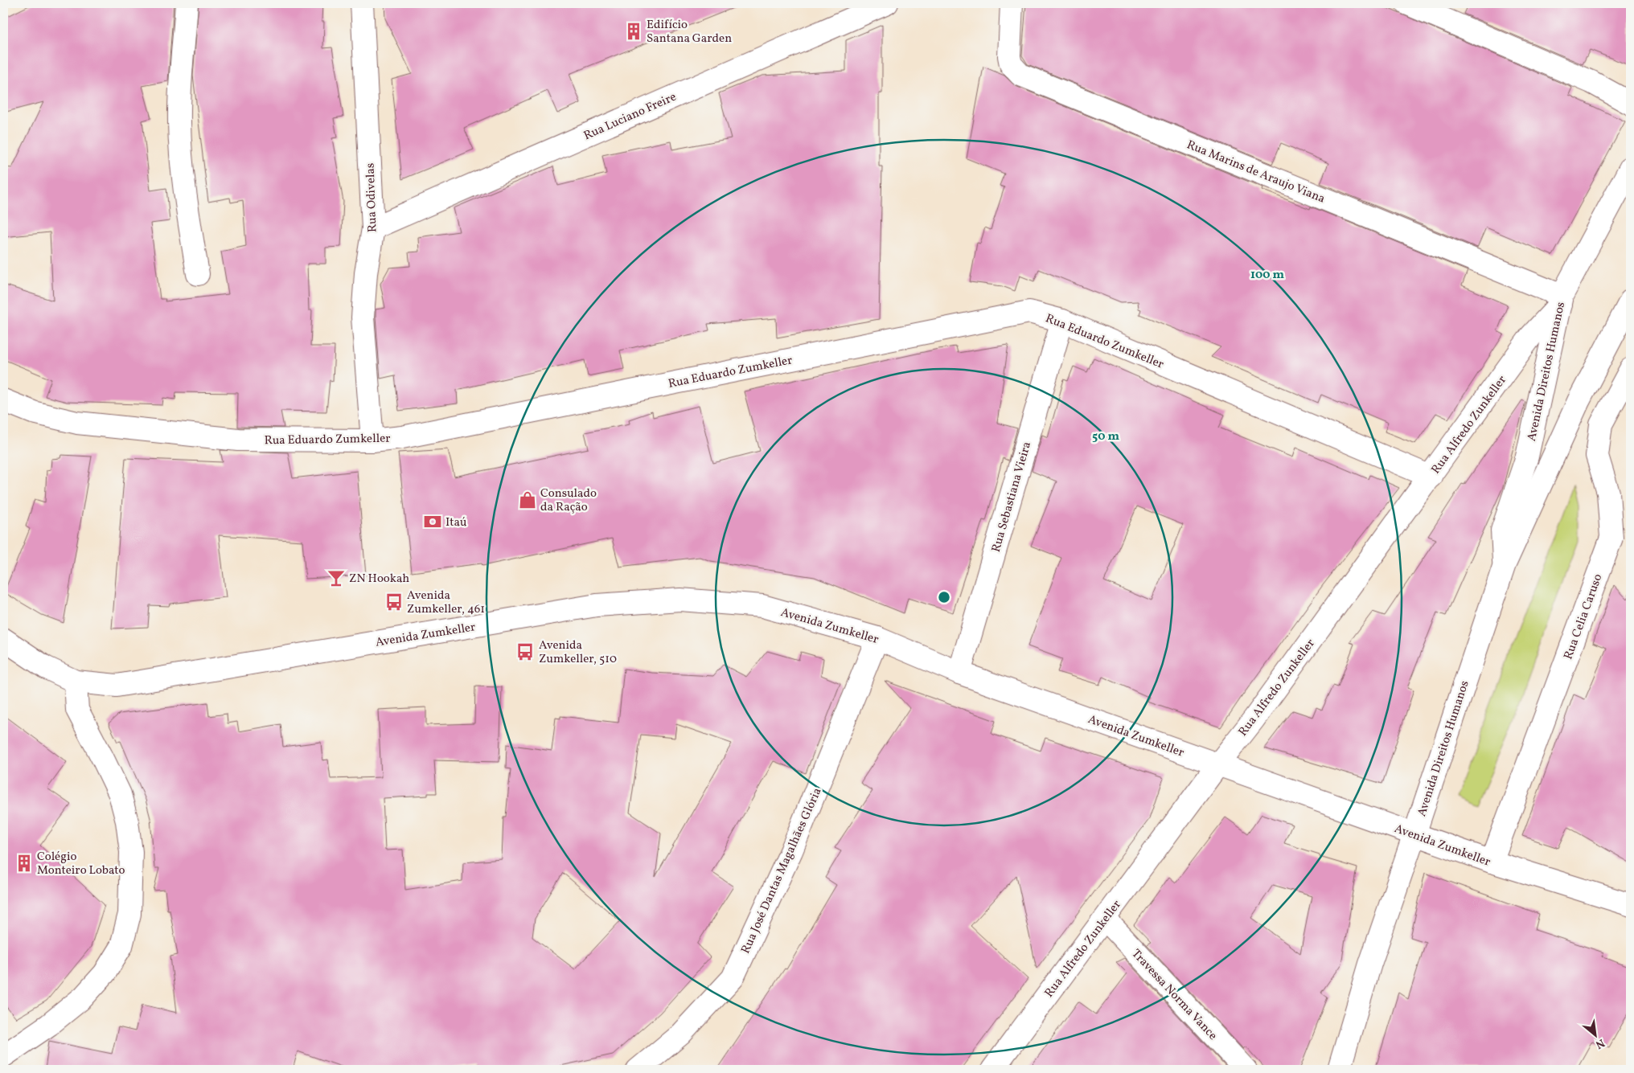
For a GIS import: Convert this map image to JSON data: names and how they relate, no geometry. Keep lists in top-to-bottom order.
{
  "streets": {
    "street": [
      "Rua Luciano Freire",
      "Rua Marins de Araujo Viana",
      "Rua Odivelas",
      "Rua Eduardo Zumkeller",
      "Avenida Direitos Humanos",
      "Rua Alfredo Zunkeller",
      "Rua Sebastiana Vieira",
      "Rua Celia Caruso",
      "Avenida Zumkeller",
      "Rua José Dantas Magalhães Glória",
      "Travessa Norma Vance"
    ]
  },
  "crossings": [
    ["Rua Luciano Freire", "Rua Odivelas"],
    ["Rua Marins de Araujo Viana", "Avenida Direitos Humanos"],
    ["Rua Marins de Araujo Viana", "Rua Alfredo Zunkeller"],
    ["Rua Odivelas", "Rua Eduardo Zumkeller"],
    ["Rua Eduardo Zumkeller", "Rua Alfredo Zunkeller"],
    ["Rua Eduardo Zumkeller", "Rua Sebastiana Vieira"],
    ["Avenida Direitos Humanos", "Rua Alfredo Zunkeller"],
    ["Avenida Direitos Humanos", "Avenida Zumkeller"],
    ["Rua Alfredo Zunkeller", "Avenida Zumkeller"],
    ["Rua Alfredo Zunkeller", "Travessa Norma Vance"],
    ["Rua Sebastiana Vieira", "Avenida Zumkeller"],
    ["Rua Celia Caruso", "Avenida Zumkeller"],
    ["Avenida Zumkeller", "Rua José Dantas Magalhães Glória"]
  ],
  "places": {
    "building": ["Edifício Santana Garden", "Colégio Monteiro Lobato"],
    "shop": ["Consulado da Ração"],
    "bank": ["Itaú"],
    "bar": ["ZN Hookah"],
    "bus stop": ["Avenida Zumkeller, 461", "Avenida Zumkeller, 510"]
  },
  "north": "bottom right",
  "rings": ["100 m", "50 m"]
}
